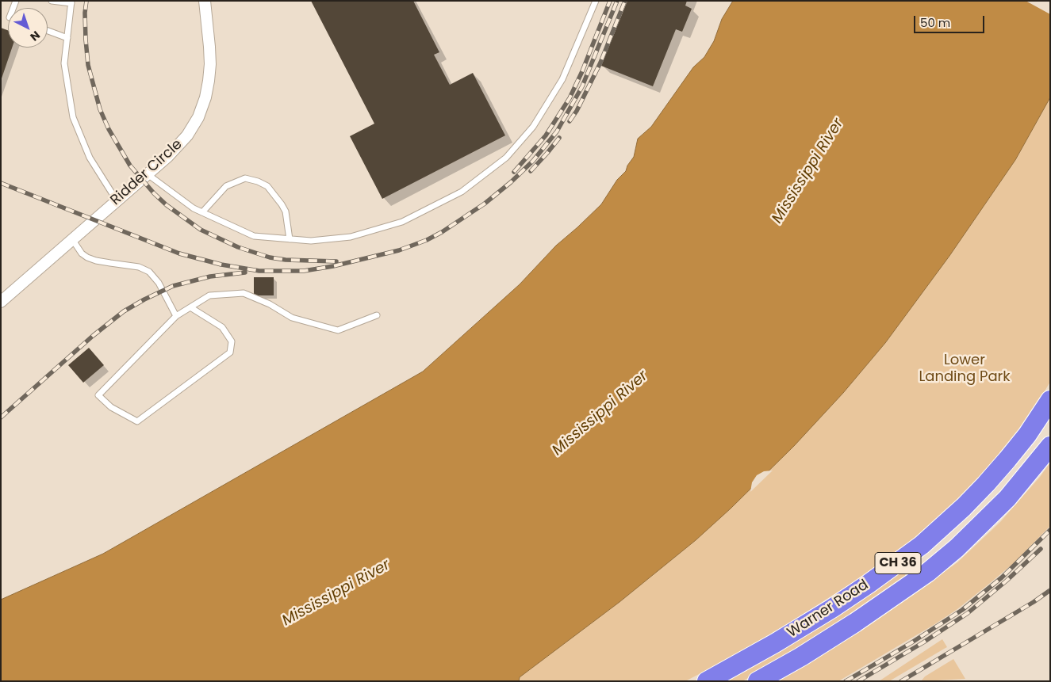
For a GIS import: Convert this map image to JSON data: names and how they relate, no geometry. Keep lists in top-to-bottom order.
{
  "streets": {
    "highway": ["CH 36", "Warner Road"],
    "street": ["Ridder Circle"]
  },
  "water": ["Mississippi River"],
  "parks": ["Lower Landing Park"],
  "scale_bar": "50 m",
  "north": "bottom right"
}
